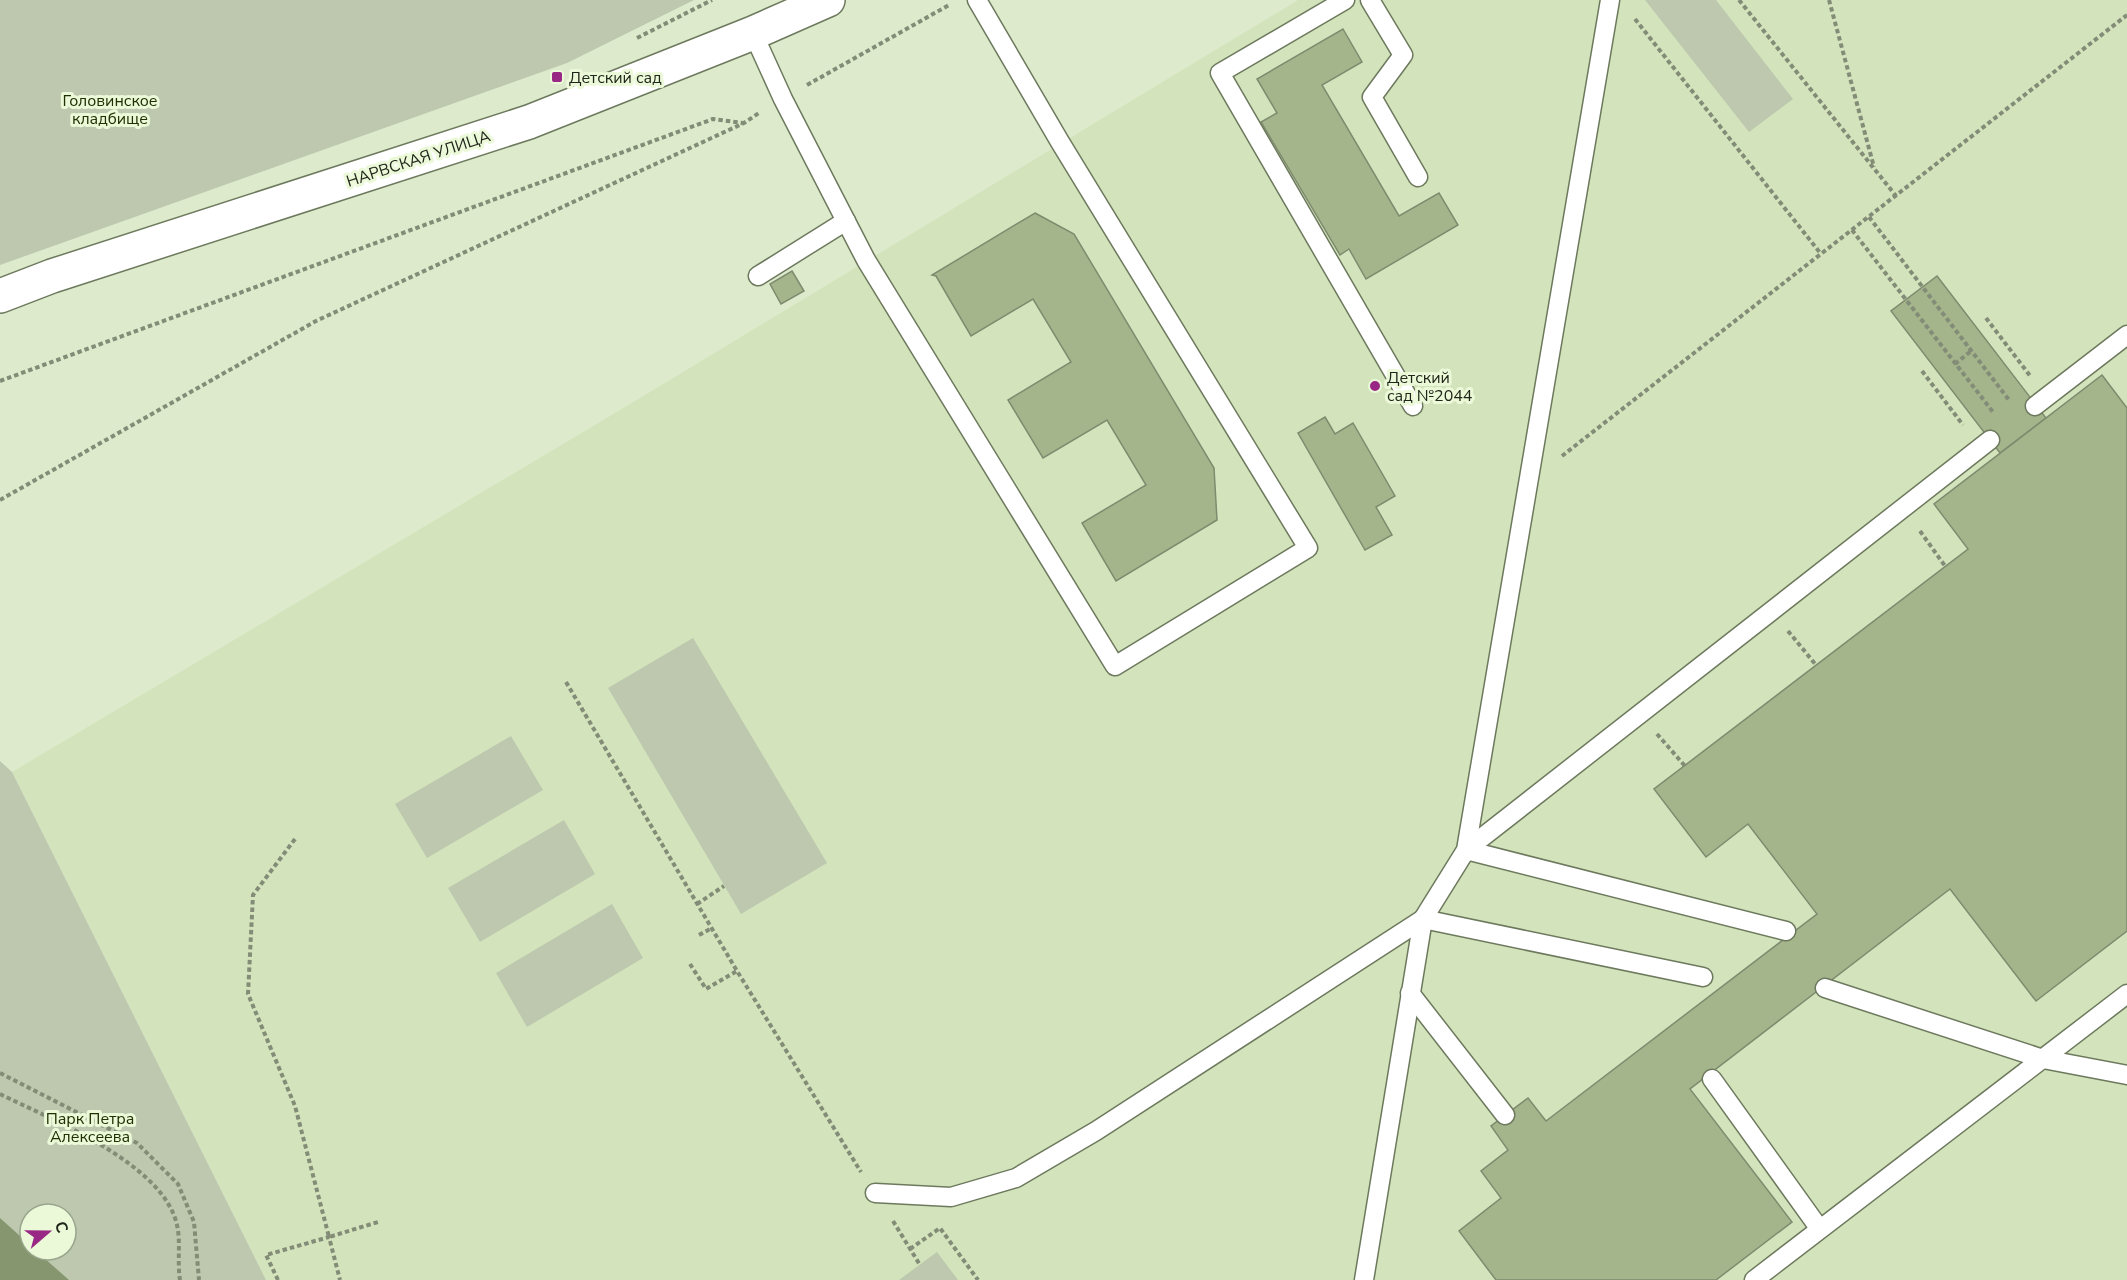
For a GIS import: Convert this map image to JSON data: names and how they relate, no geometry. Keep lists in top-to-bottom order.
{
  "streets": {
    "street": ["НАРВСКАЯ УЛИЦА"]
  },
  "parks": ["Головинское кладбище", "Парк Петра Алексеева"],
  "places": {
    "transit": ["Детский сад"],
    "other": ["Детский сад №2044"]
  },
  "north": "right"
}
